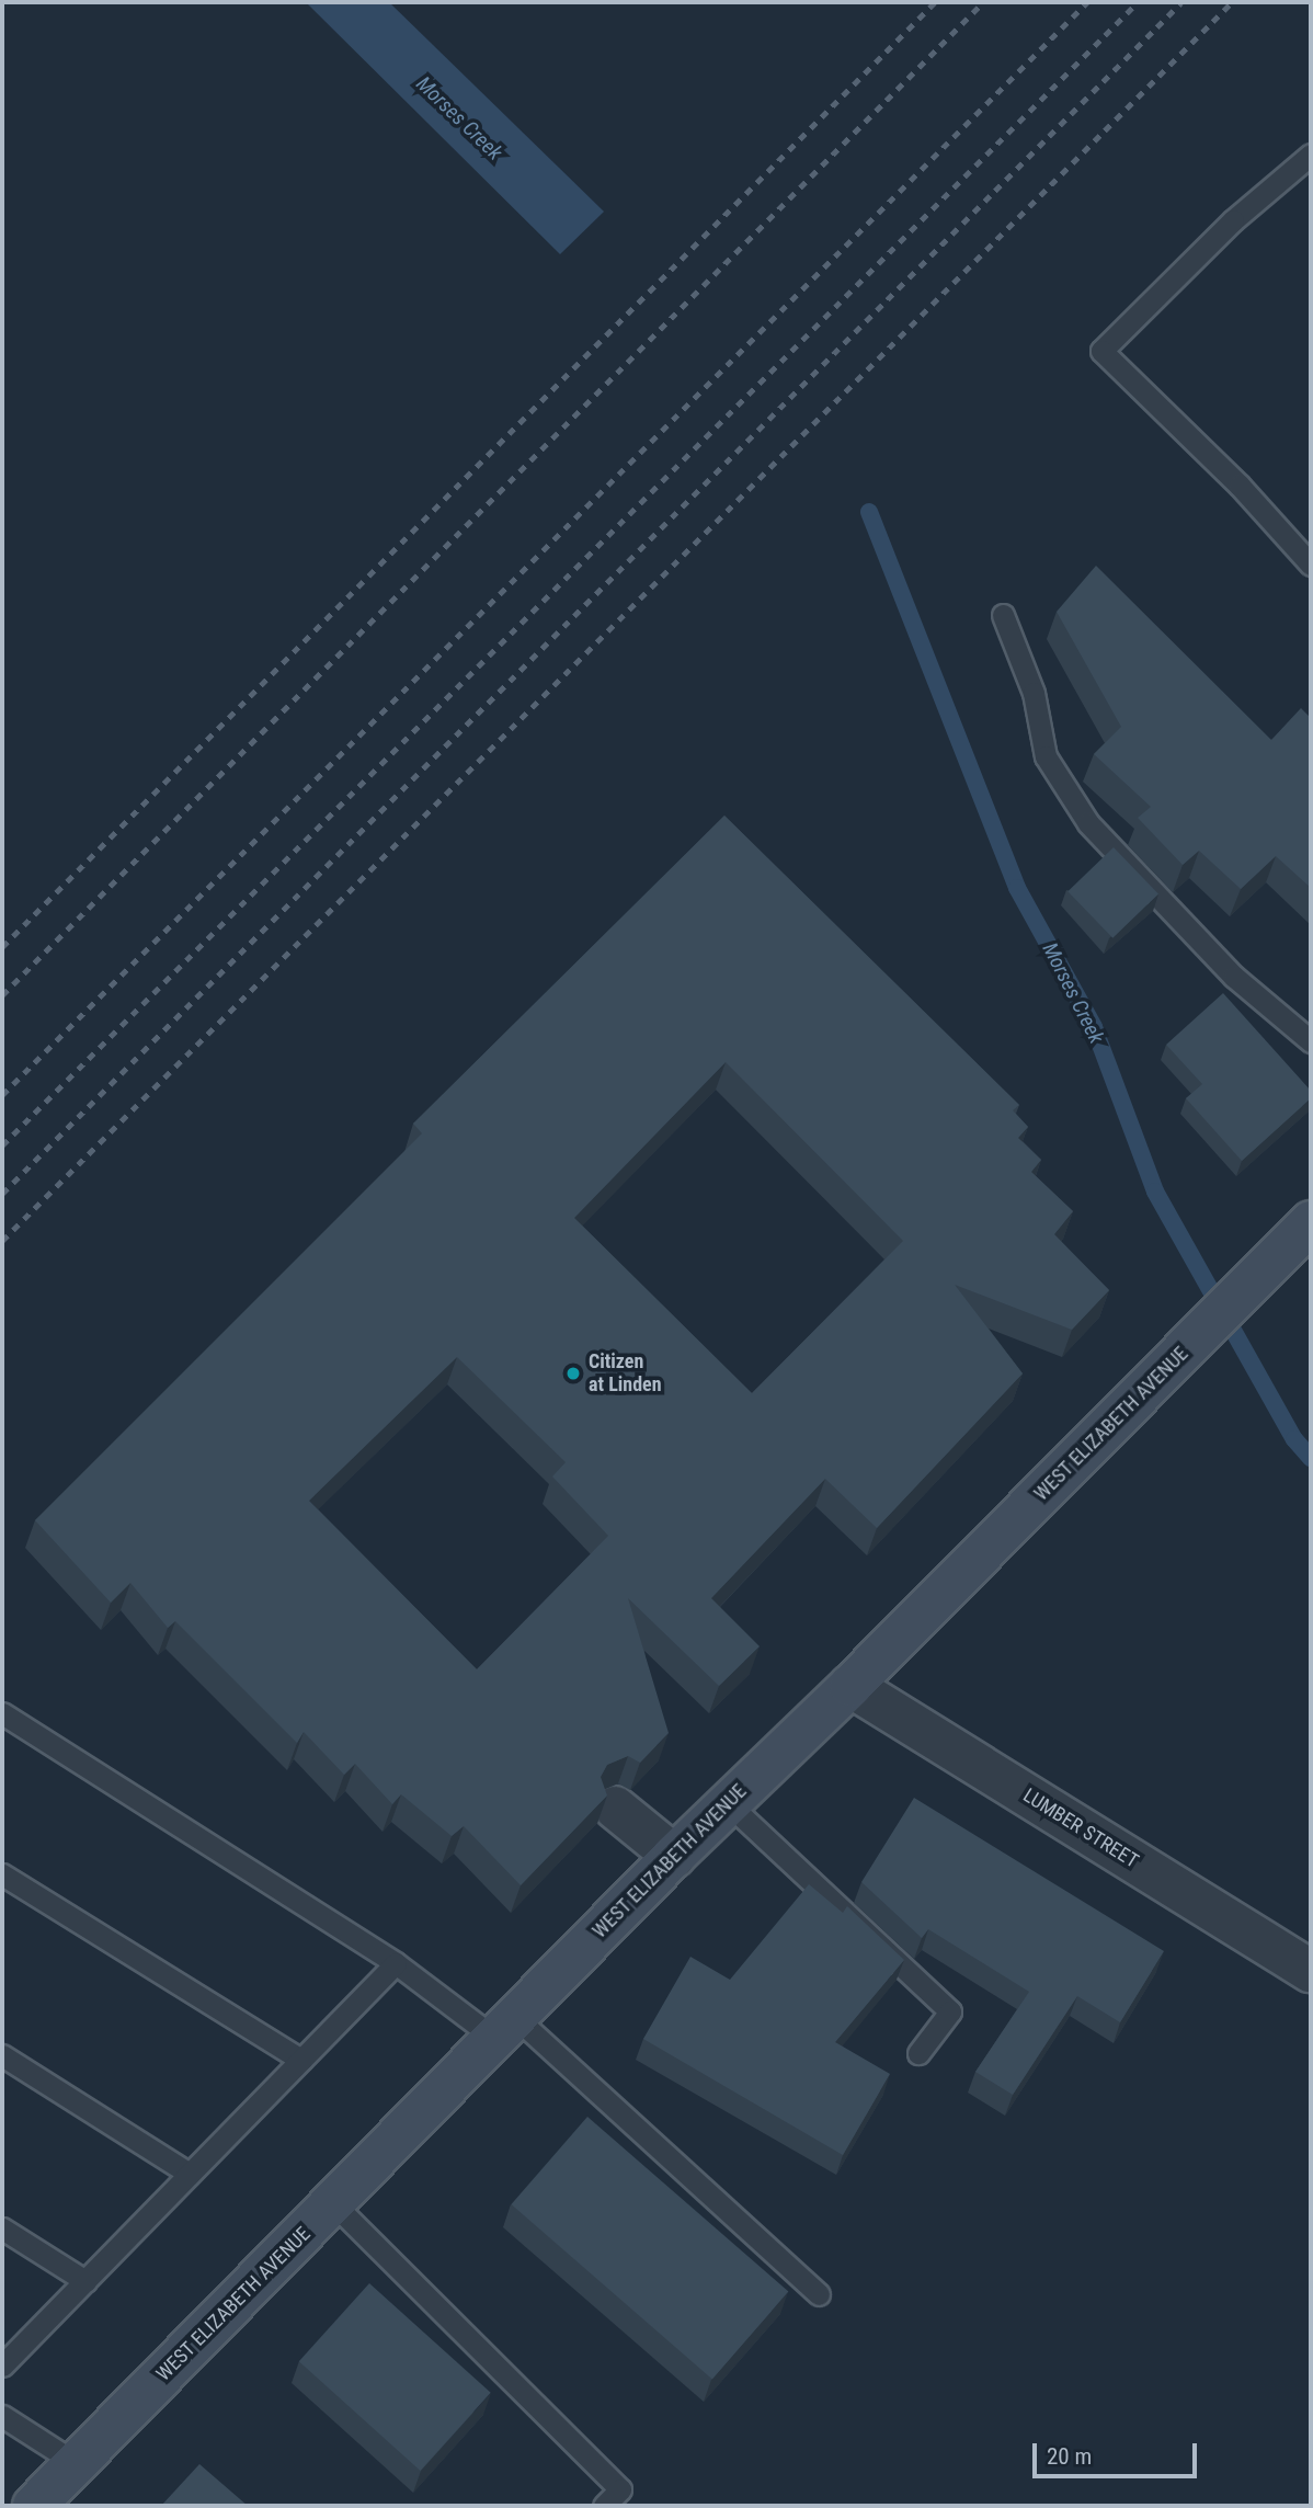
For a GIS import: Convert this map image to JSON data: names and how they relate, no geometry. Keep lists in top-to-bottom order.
{
  "streets": {
    "street": ["WEST ELIZABETH AVENUE", "LUMBER STREET"]
  },
  "crossings": [
    ["WEST ELIZABETH AVENUE", "LUMBER STREET"]
  ],
  "water": ["Morses Creek"],
  "places": ["Citizen at Linden"],
  "scale_bar": "20 m"
}
